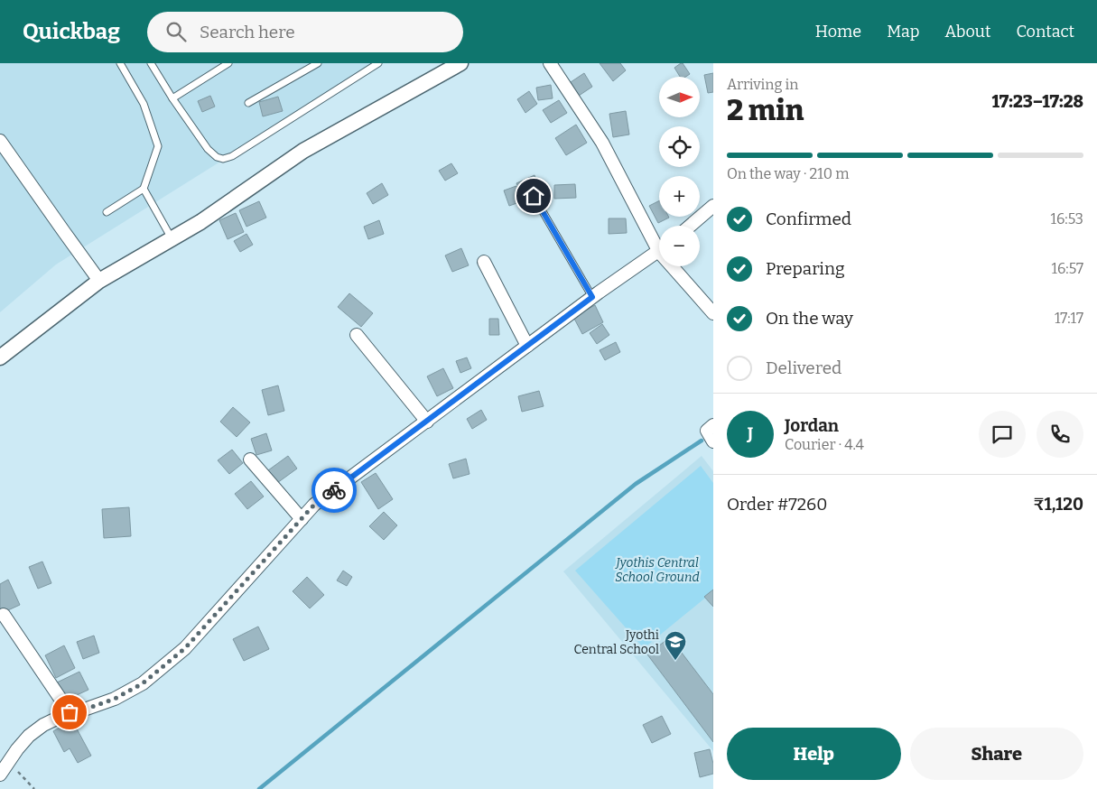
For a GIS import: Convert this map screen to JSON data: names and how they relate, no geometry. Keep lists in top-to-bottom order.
{
  "parks": ["Jyothis Central School Ground"],
  "places": {
    "school or university": ["Jyothi Central School"]
  },
  "north": "right",
  "page": {
    "header": "Quickbag",
    "search": "Search here",
    "nav": [
      "Home",
      "Map",
      "About",
      "Contact"
    ],
    "heading": ["2 min", "Arriving in", "17:23–17:28"],
    "panel": [
      "Jordan",
      "Courier · 4.4",
      "Order #7260",
      "₹1,120"
    ],
    "map_buttons": ["+", "−"],
    "bar": "On the way · 210 m",
    "list": [
      ["Confirmed", "16:53"],
      ["Preparing", "16:57"],
      ["On the way", "17:17"],
      "Delivered"
    ],
    "round": "J",
    "buttons": ["Help", "Share"]
  }
}
